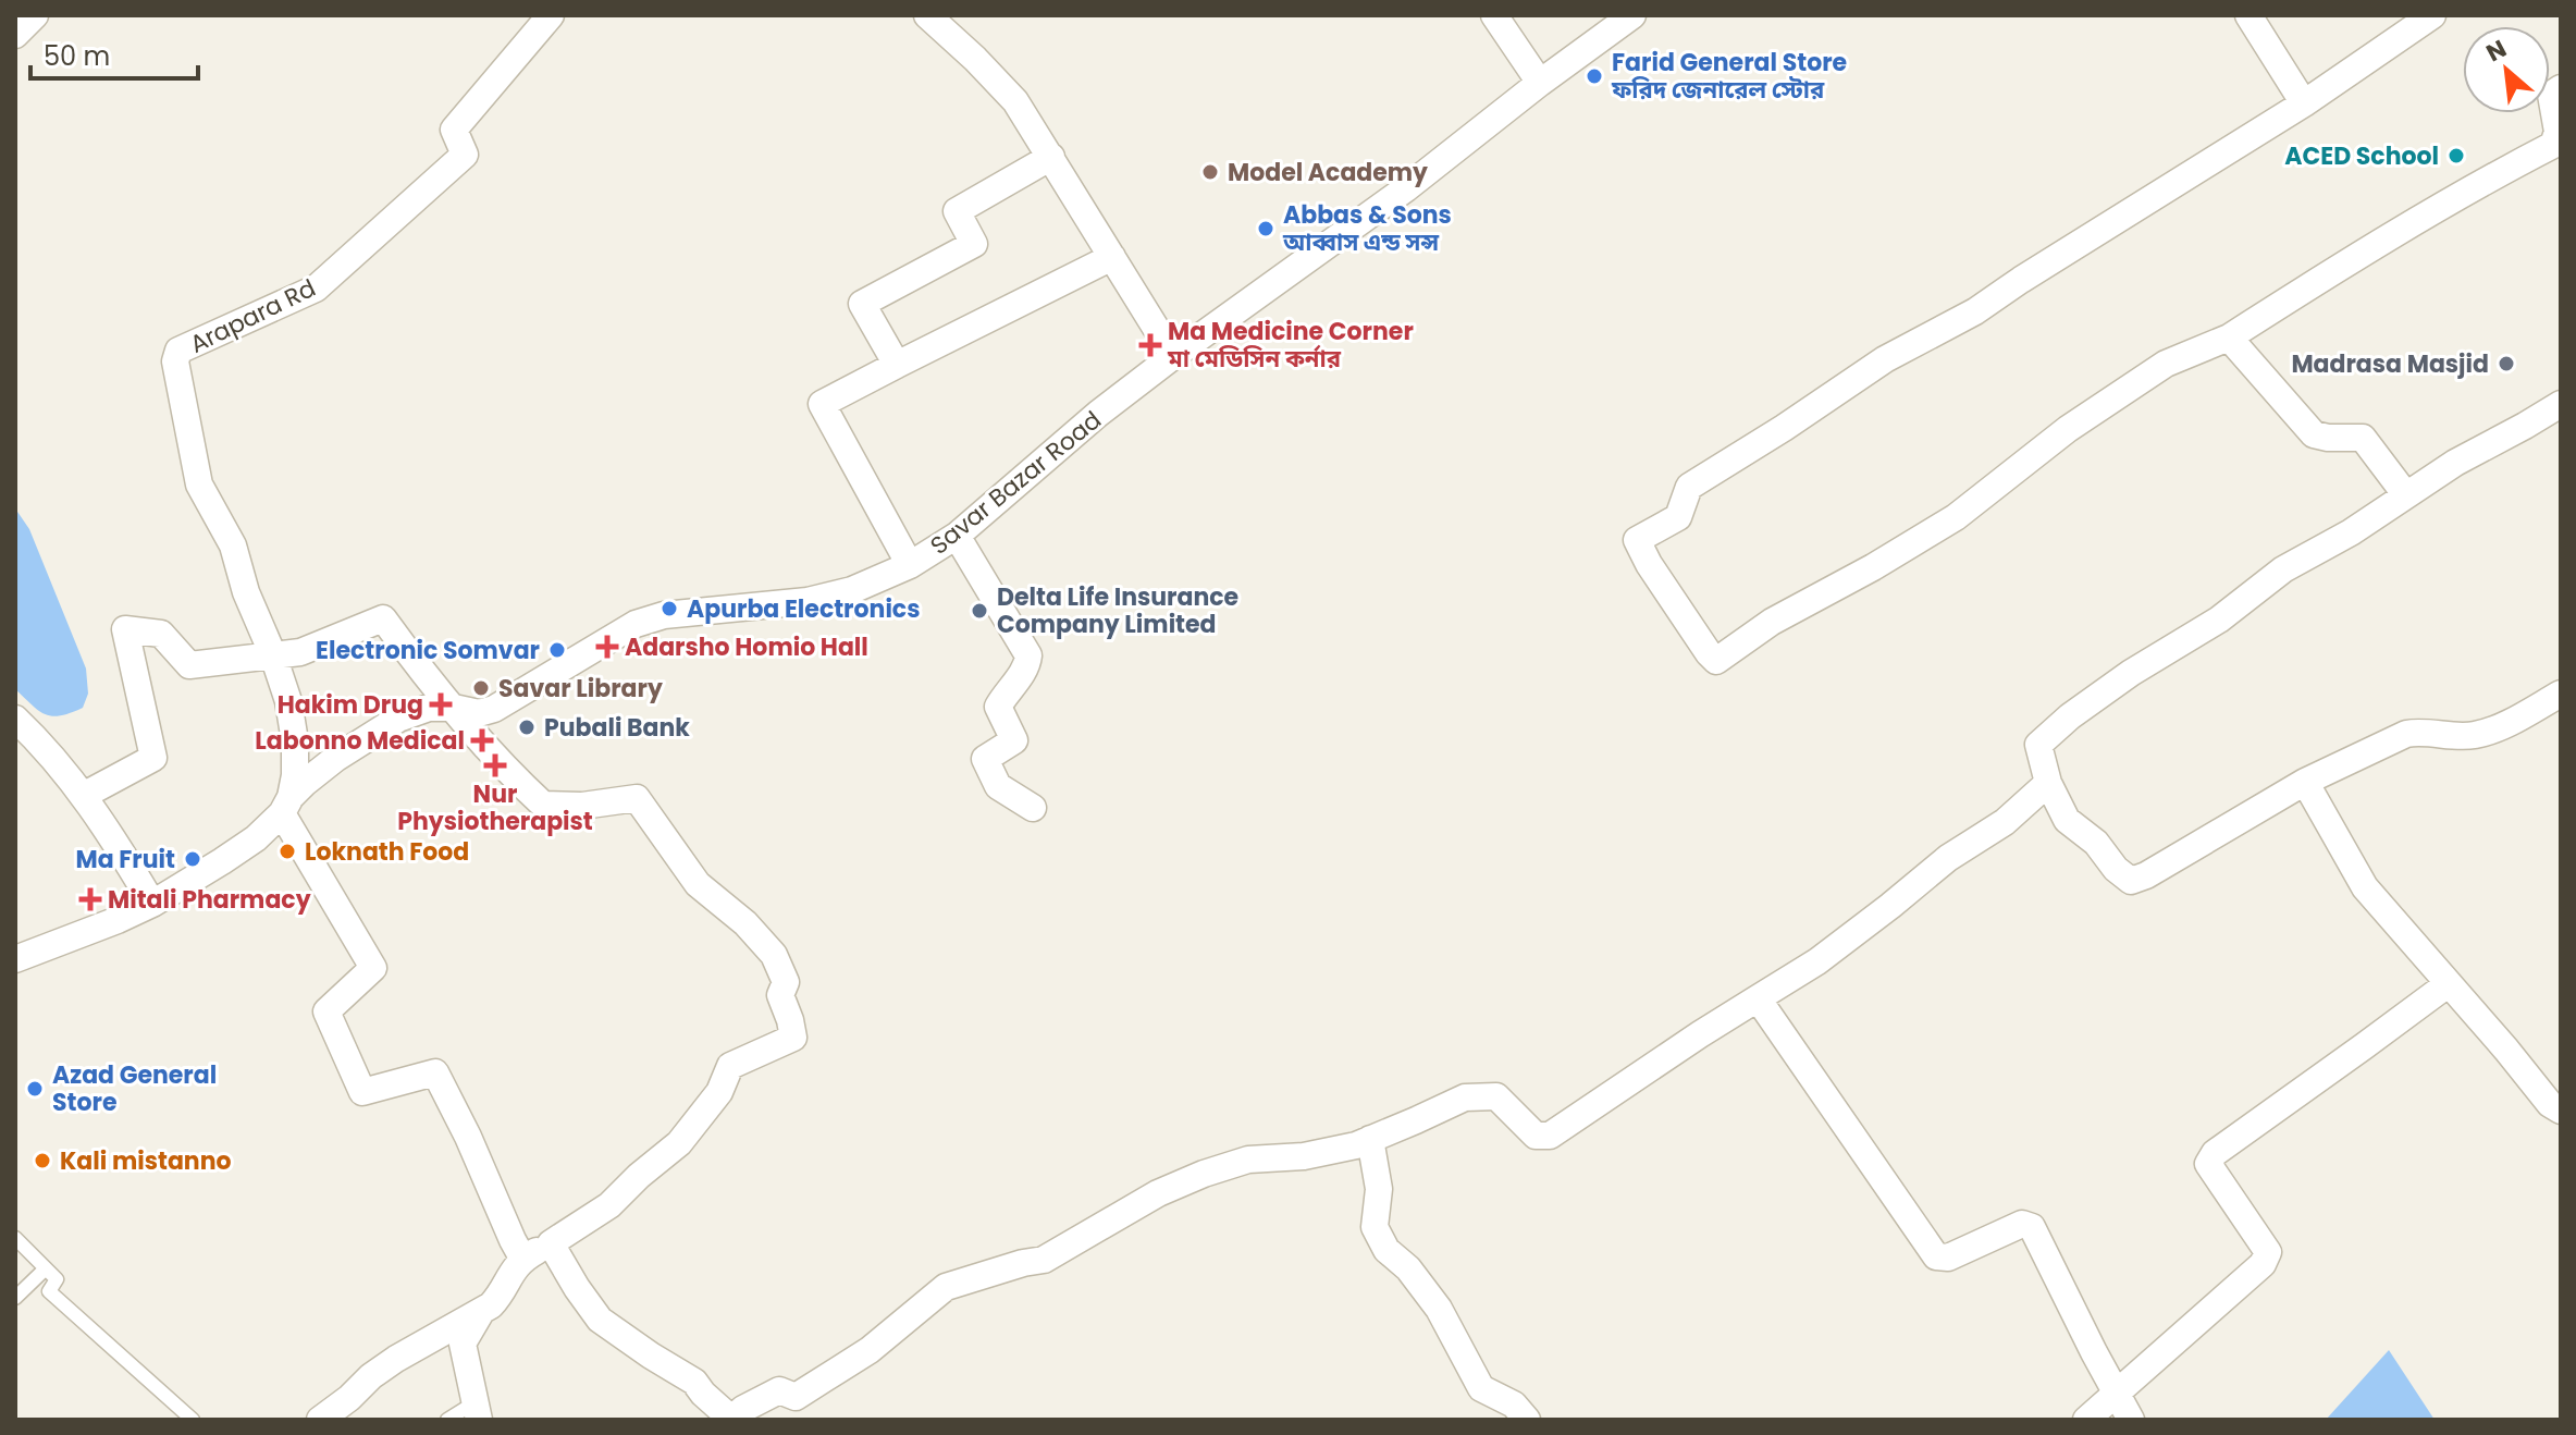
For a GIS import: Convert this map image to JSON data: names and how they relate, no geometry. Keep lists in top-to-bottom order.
{
  "streets": {
    "street": ["Arapara Rd", "Savar Bazar Road"]
  },
  "crossings": [
    ["Arapara Rd", "Savar Bazar Road"]
  ],
  "places": {
    "other": [
      "Farid General Store ফরিদ জেনারেল স্টোর",
      "ACED School",
      "Model Academy",
      "Abbas & Sons আব্বাস এন্ড সন্স",
      "Madrasa Masjid",
      "Apurba Electronics",
      "Delta Life Insurance Company Limited",
      "Electronic Somvar",
      "Savar Library",
      "Pubali Bank",
      "Loknath Food",
      "Ma Fruit",
      "Azad General Store",
      "Kali mistanno"
    ],
    "health": [
      "Ma Medicine Corner মা মেডিসিন কর্নার",
      "Adarsho Homio Hall",
      "Hakim Drug",
      "Labonno Medical",
      "Nur Physiotherapist",
      "Mitali Pharmacy"
    ]
  },
  "scale_bar": "50 m",
  "north": "top left"
}
